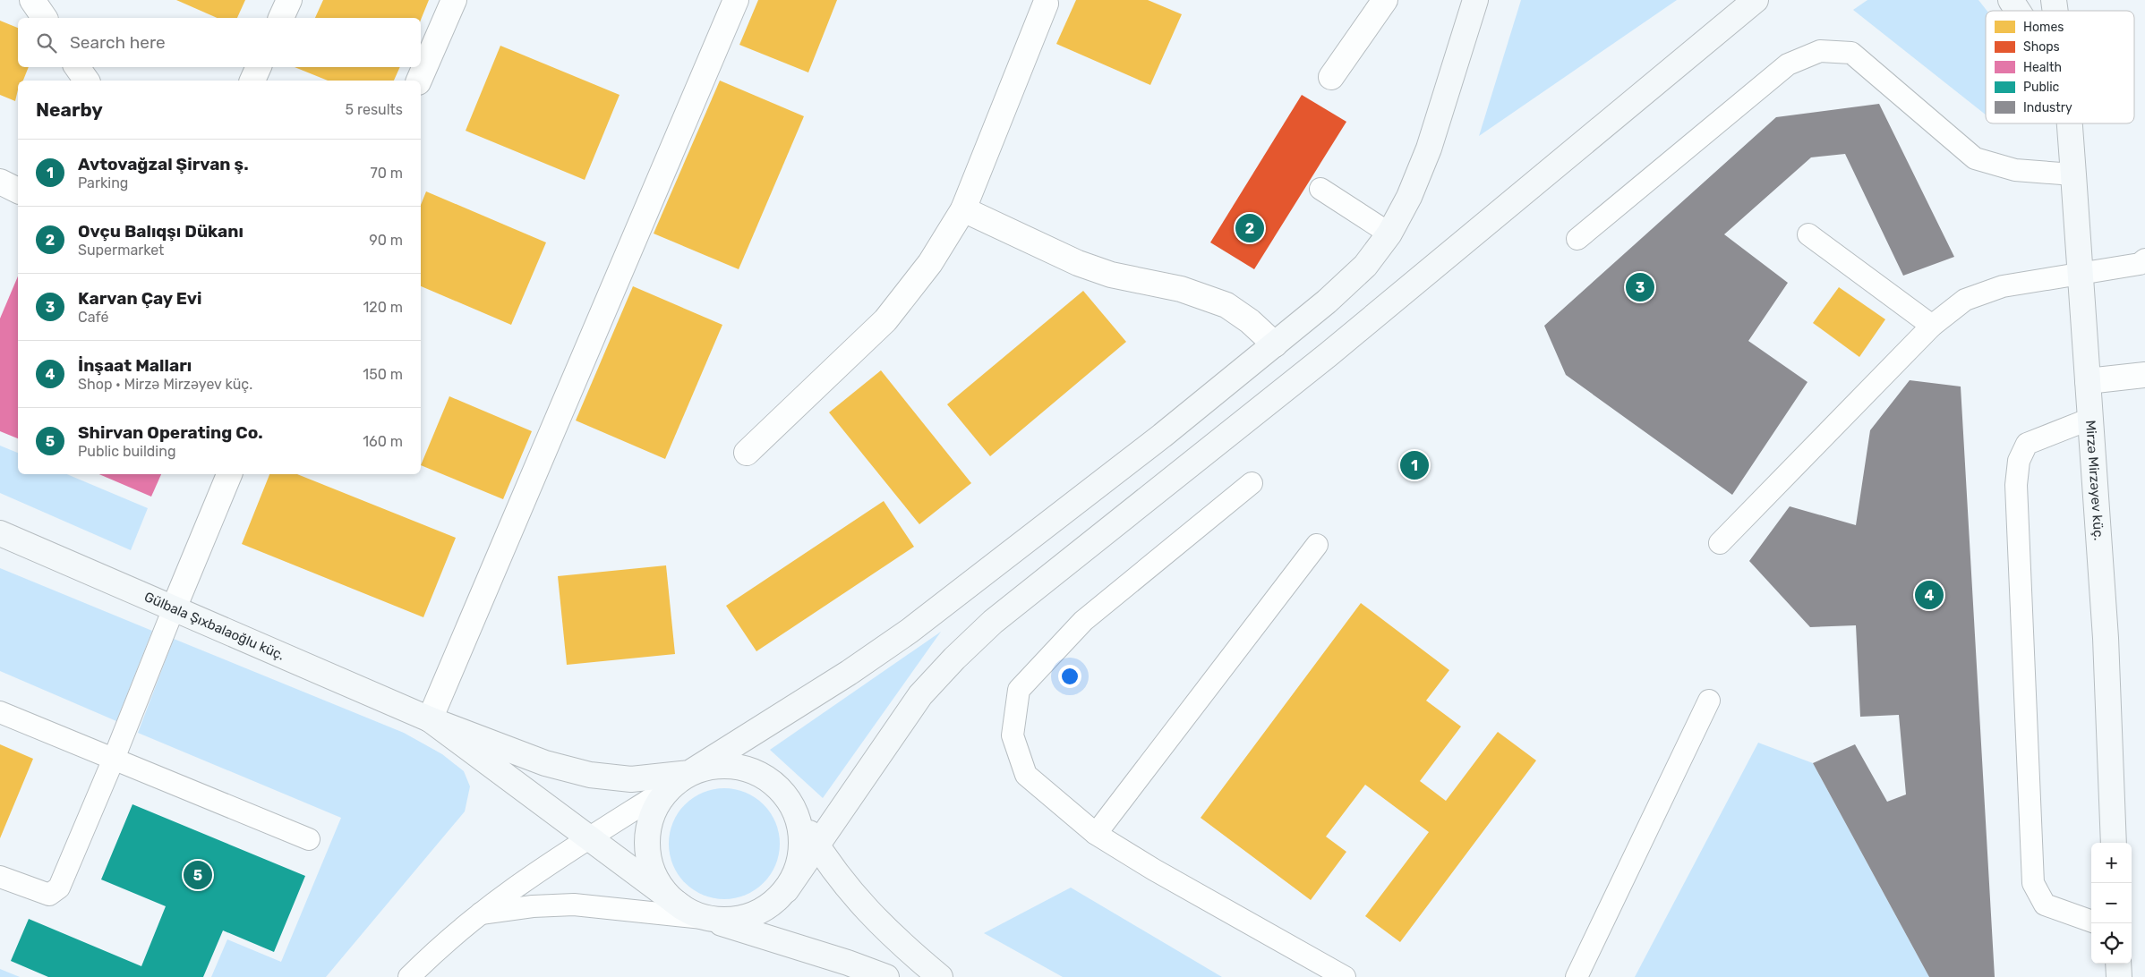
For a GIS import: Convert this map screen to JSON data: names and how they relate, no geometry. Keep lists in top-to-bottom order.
{
  "streets": {
    "main road": ["Mirzə Mirzəyev küç.", "Gülbala Şıxbalaoğlu küç."]
  },
  "legend": [
    "Homes",
    "Shops",
    "Health",
    "Public",
    "Industry"
  ],
  "page": {
    "search": "Search here",
    "heading": ["Nearby", "5 results"],
    "list": [
      {
        "mark": "1",
        "name": "Avtovağzal Şirvan ş.",
        "note": "Parking",
        "value": "70 m"
      },
      {
        "mark": "2",
        "name": "Ovçu Balıqşı Dükanı",
        "note": "Supermarket",
        "value": "90 m"
      },
      {
        "mark": "3",
        "name": "Karvan Çay Evi",
        "note": "Café",
        "value": "120 m"
      },
      {
        "mark": "4",
        "name": "İnşaat Malları",
        "note": "Shop · Mirzə Mirzəyev küç.",
        "value": "150 m"
      },
      {
        "mark": "5",
        "name": "Shirvan Operating Co.",
        "note": "Public building",
        "value": "160 m"
      }
    ],
    "pins": [
      "2",
      "3",
      "1",
      "4",
      "5"
    ],
    "map_buttons": ["+", "−"]
  }
}
